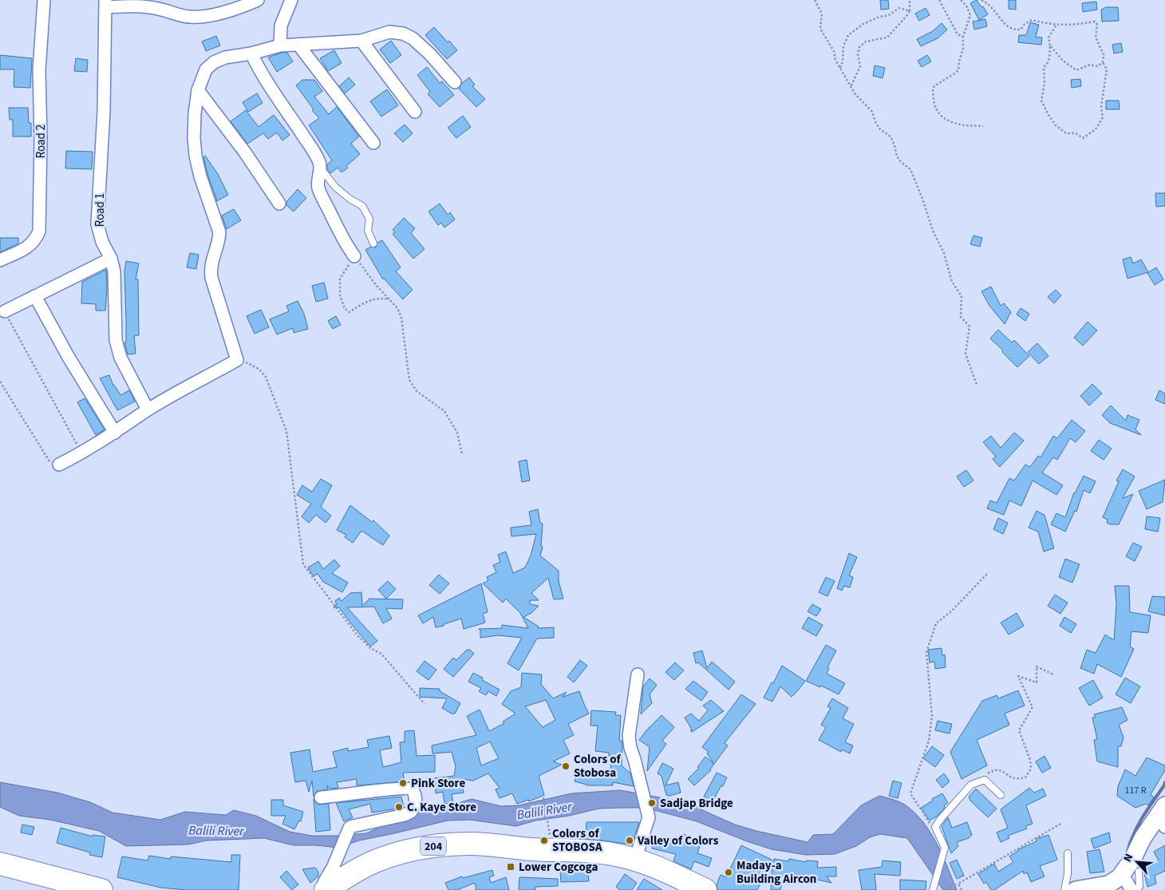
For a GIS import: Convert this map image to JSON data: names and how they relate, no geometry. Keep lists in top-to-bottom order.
{
  "streets": {
    "highway": ["204"],
    "street": ["Road 2", "Road 1"]
  },
  "water": ["Balili River"],
  "places": {
    "other": [
      "Colors of Stobosa",
      "Pink Store",
      "Sadjap Bridge",
      "C. Kaye Store",
      "Colors of STOBOSA",
      "Valley of Colors",
      "Maday-a Building Aircon"
    ],
    "transit": ["Lower Cogcoga"]
  },
  "house_numbers": ["117 R"],
  "north": "top left"
}
